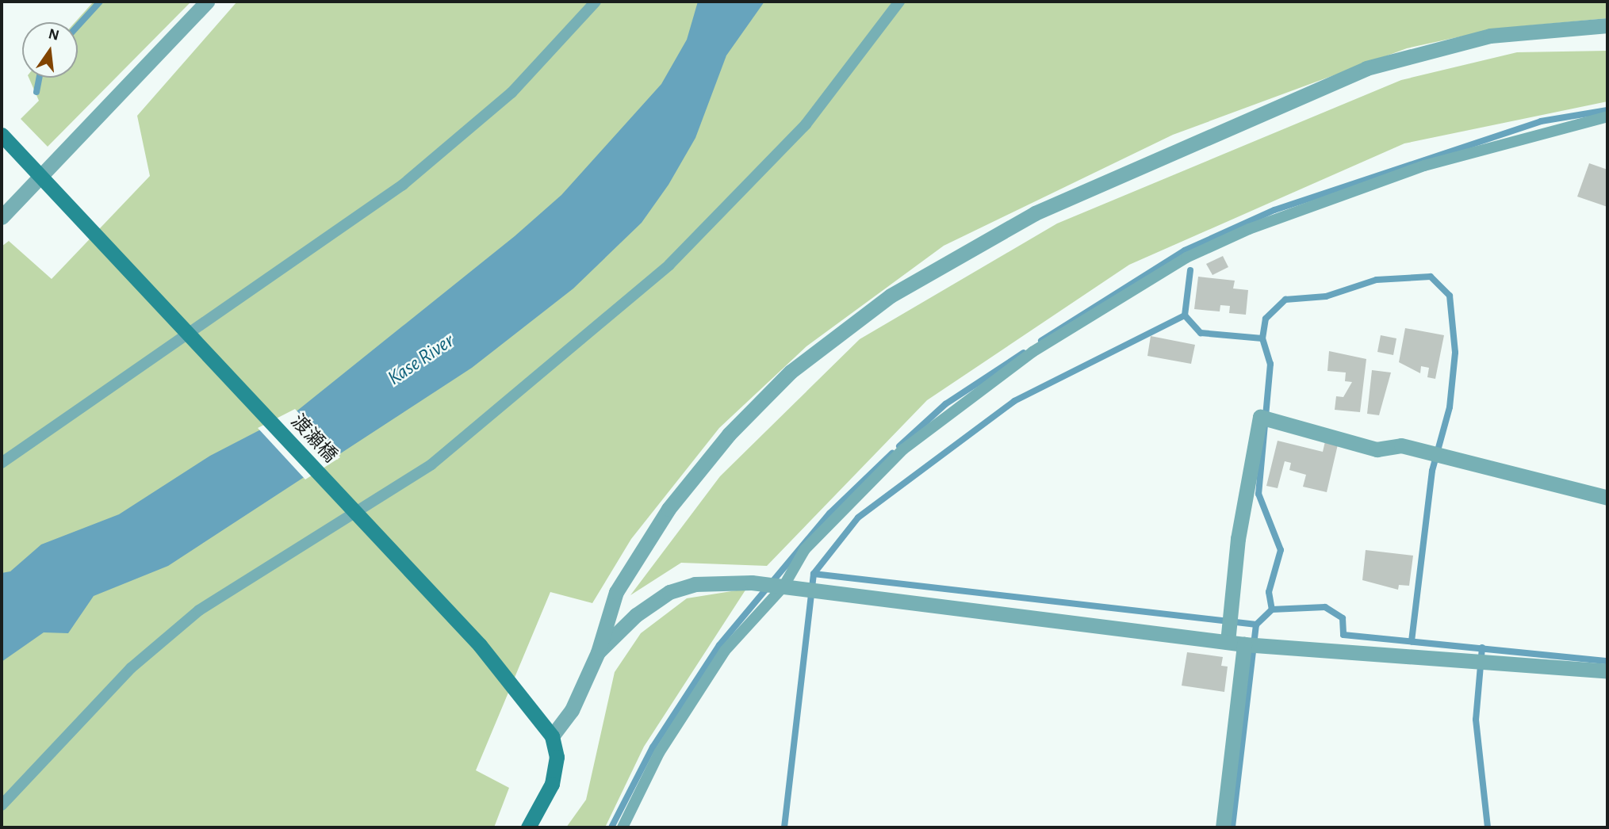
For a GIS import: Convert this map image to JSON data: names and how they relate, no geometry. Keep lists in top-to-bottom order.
{
  "streets": {
    "main road": ["渡瀬橋"]
  },
  "water": ["Kase River"],
  "north": "top"
}
